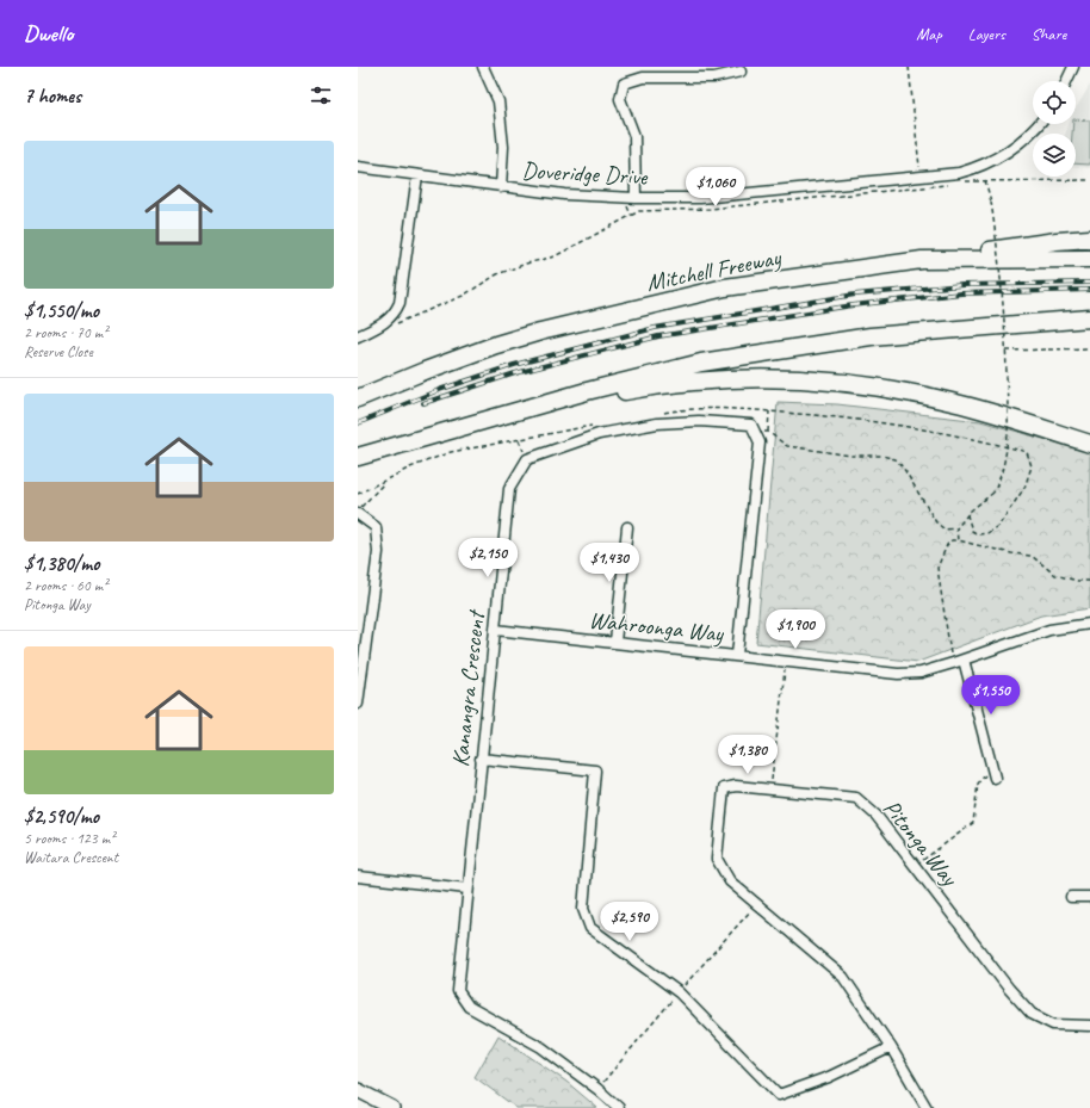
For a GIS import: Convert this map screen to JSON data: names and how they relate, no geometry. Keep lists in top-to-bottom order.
{
  "streets": {
    "highway": ["Mitchell Freeway"],
    "street": [
      "Doveridge Drive",
      "Wahroonga Way",
      "Kanangra Crescent",
      "Pitonga Way"
    ]
  },
  "crossings": [
    ["Wahroonga Way", "Kanangra Crescent"]
  ],
  "page": {
    "header": "Dwello",
    "nav": ["Map", "Layers", "Share"],
    "heading": "7 homes",
    "list": [
      {
        "name": "$1,550/mo",
        "note": "2 rooms · 70 m² · Reserve Close"
      },
      {
        "name": "$1,380/mo",
        "note": "2 rooms · 60 m² · Pitonga Way"
      },
      {
        "name": "$2,590/mo",
        "note": "5 rooms · 123 m² · Waitara Crescent"
      }
    ],
    "price": [
      "$1,060",
      "$2,150",
      "$1,430",
      "$1,900",
      "$1,550",
      "$1,380",
      "$2,590"
    ]
  }
}
